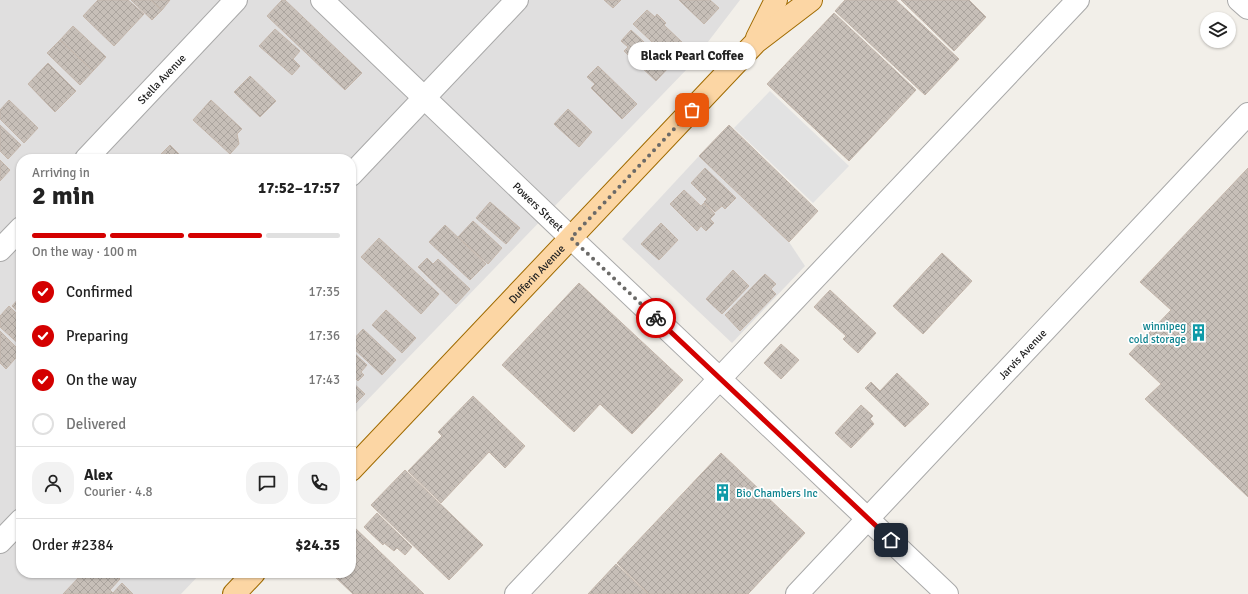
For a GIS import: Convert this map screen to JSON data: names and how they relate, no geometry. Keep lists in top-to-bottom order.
{
  "streets": {
    "main road": ["Dufferin Avenue"],
    "street": ["Stella Avenue", "Powers Street", "Jarvis Avenue"]
  },
  "crossings": [
    ["Powers Street", "Dufferin Avenue"],
    ["Powers Street", "Jarvis Avenue"]
  ],
  "places": {
    "other": ["Black Pearl Coffee"],
    "building": ["winnipeg cold storage", "Bio Chambers Inc"]
  },
  "page": {
    "bubble": "Black Pearl Coffee",
    "heading": ["2 min", "Arriving in", "17:52–17:57"],
    "panel": [
      "Alex",
      "Courier · 4.8",
      "Order #2384",
      "$24.35"
    ],
    "bar": "On the way · 100 m",
    "list": [
      ["Confirmed", "17:35"],
      ["Preparing", "17:36"],
      ["On the way", "17:43"],
      "Delivered"
    ]
  }
}
